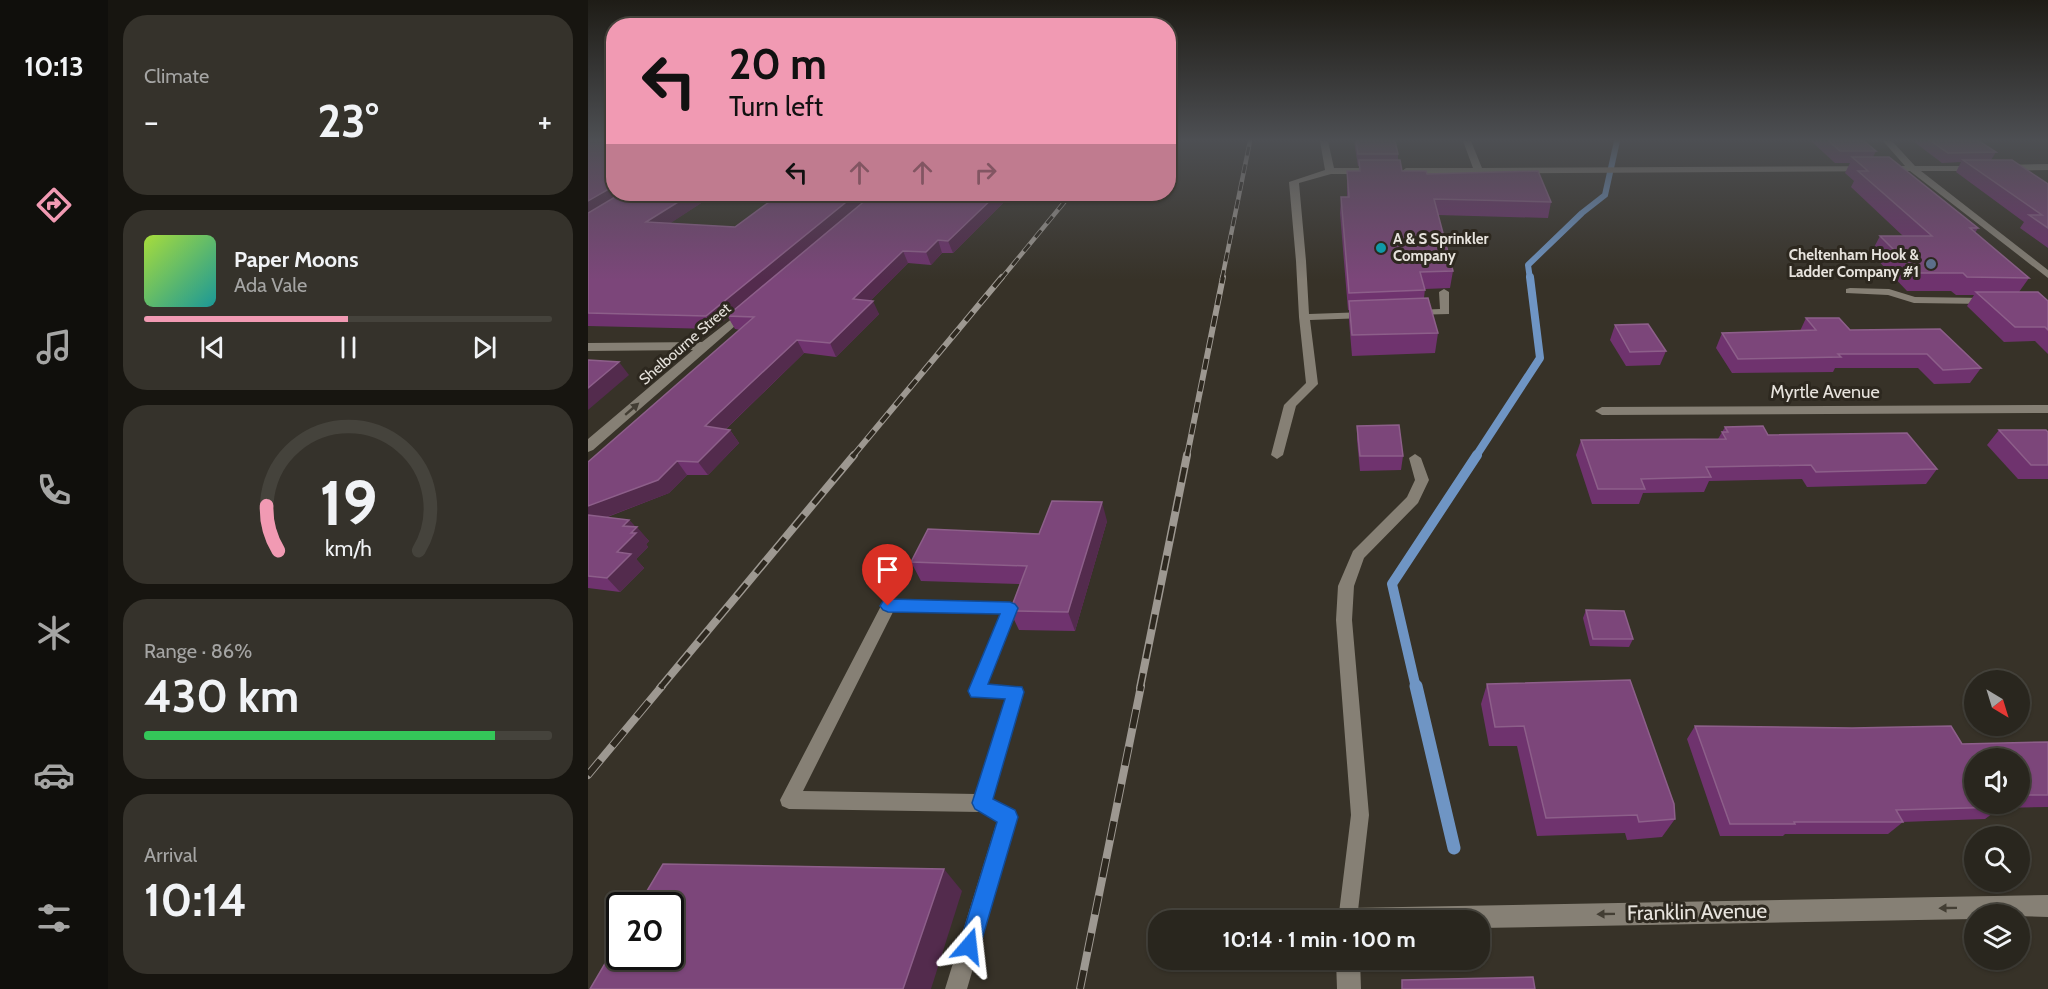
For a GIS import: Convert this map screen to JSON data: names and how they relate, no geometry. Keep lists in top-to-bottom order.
{
  "streets": {
    "street": ["Shelbourne Street", "Myrtle Avenue", "Franklin Avenue"]
  },
  "one_way": ["Shelbourne Street", "Franklin Avenue"],
  "places": ["A & S Sprinkler Company", "Cheltenham Hook & Ladder Company #1"],
  "north": "bottom right",
  "page": {
    "tabs": "10:13",
    "tile": [
      "Climate",
      ["Range · 86%", "430 km"],
      ["Arrival", "10:14"]
    ],
    "turn": ["20 m", "Turn left"],
    "heat": ["−", "23°", "+"],
    "song": ["Paper Moons", "Ada Vale"],
    "limit": "20",
    "trip": "10:14 · 1 min · 100 m",
    "gauge": ["19", "km/h"]
  }
}
